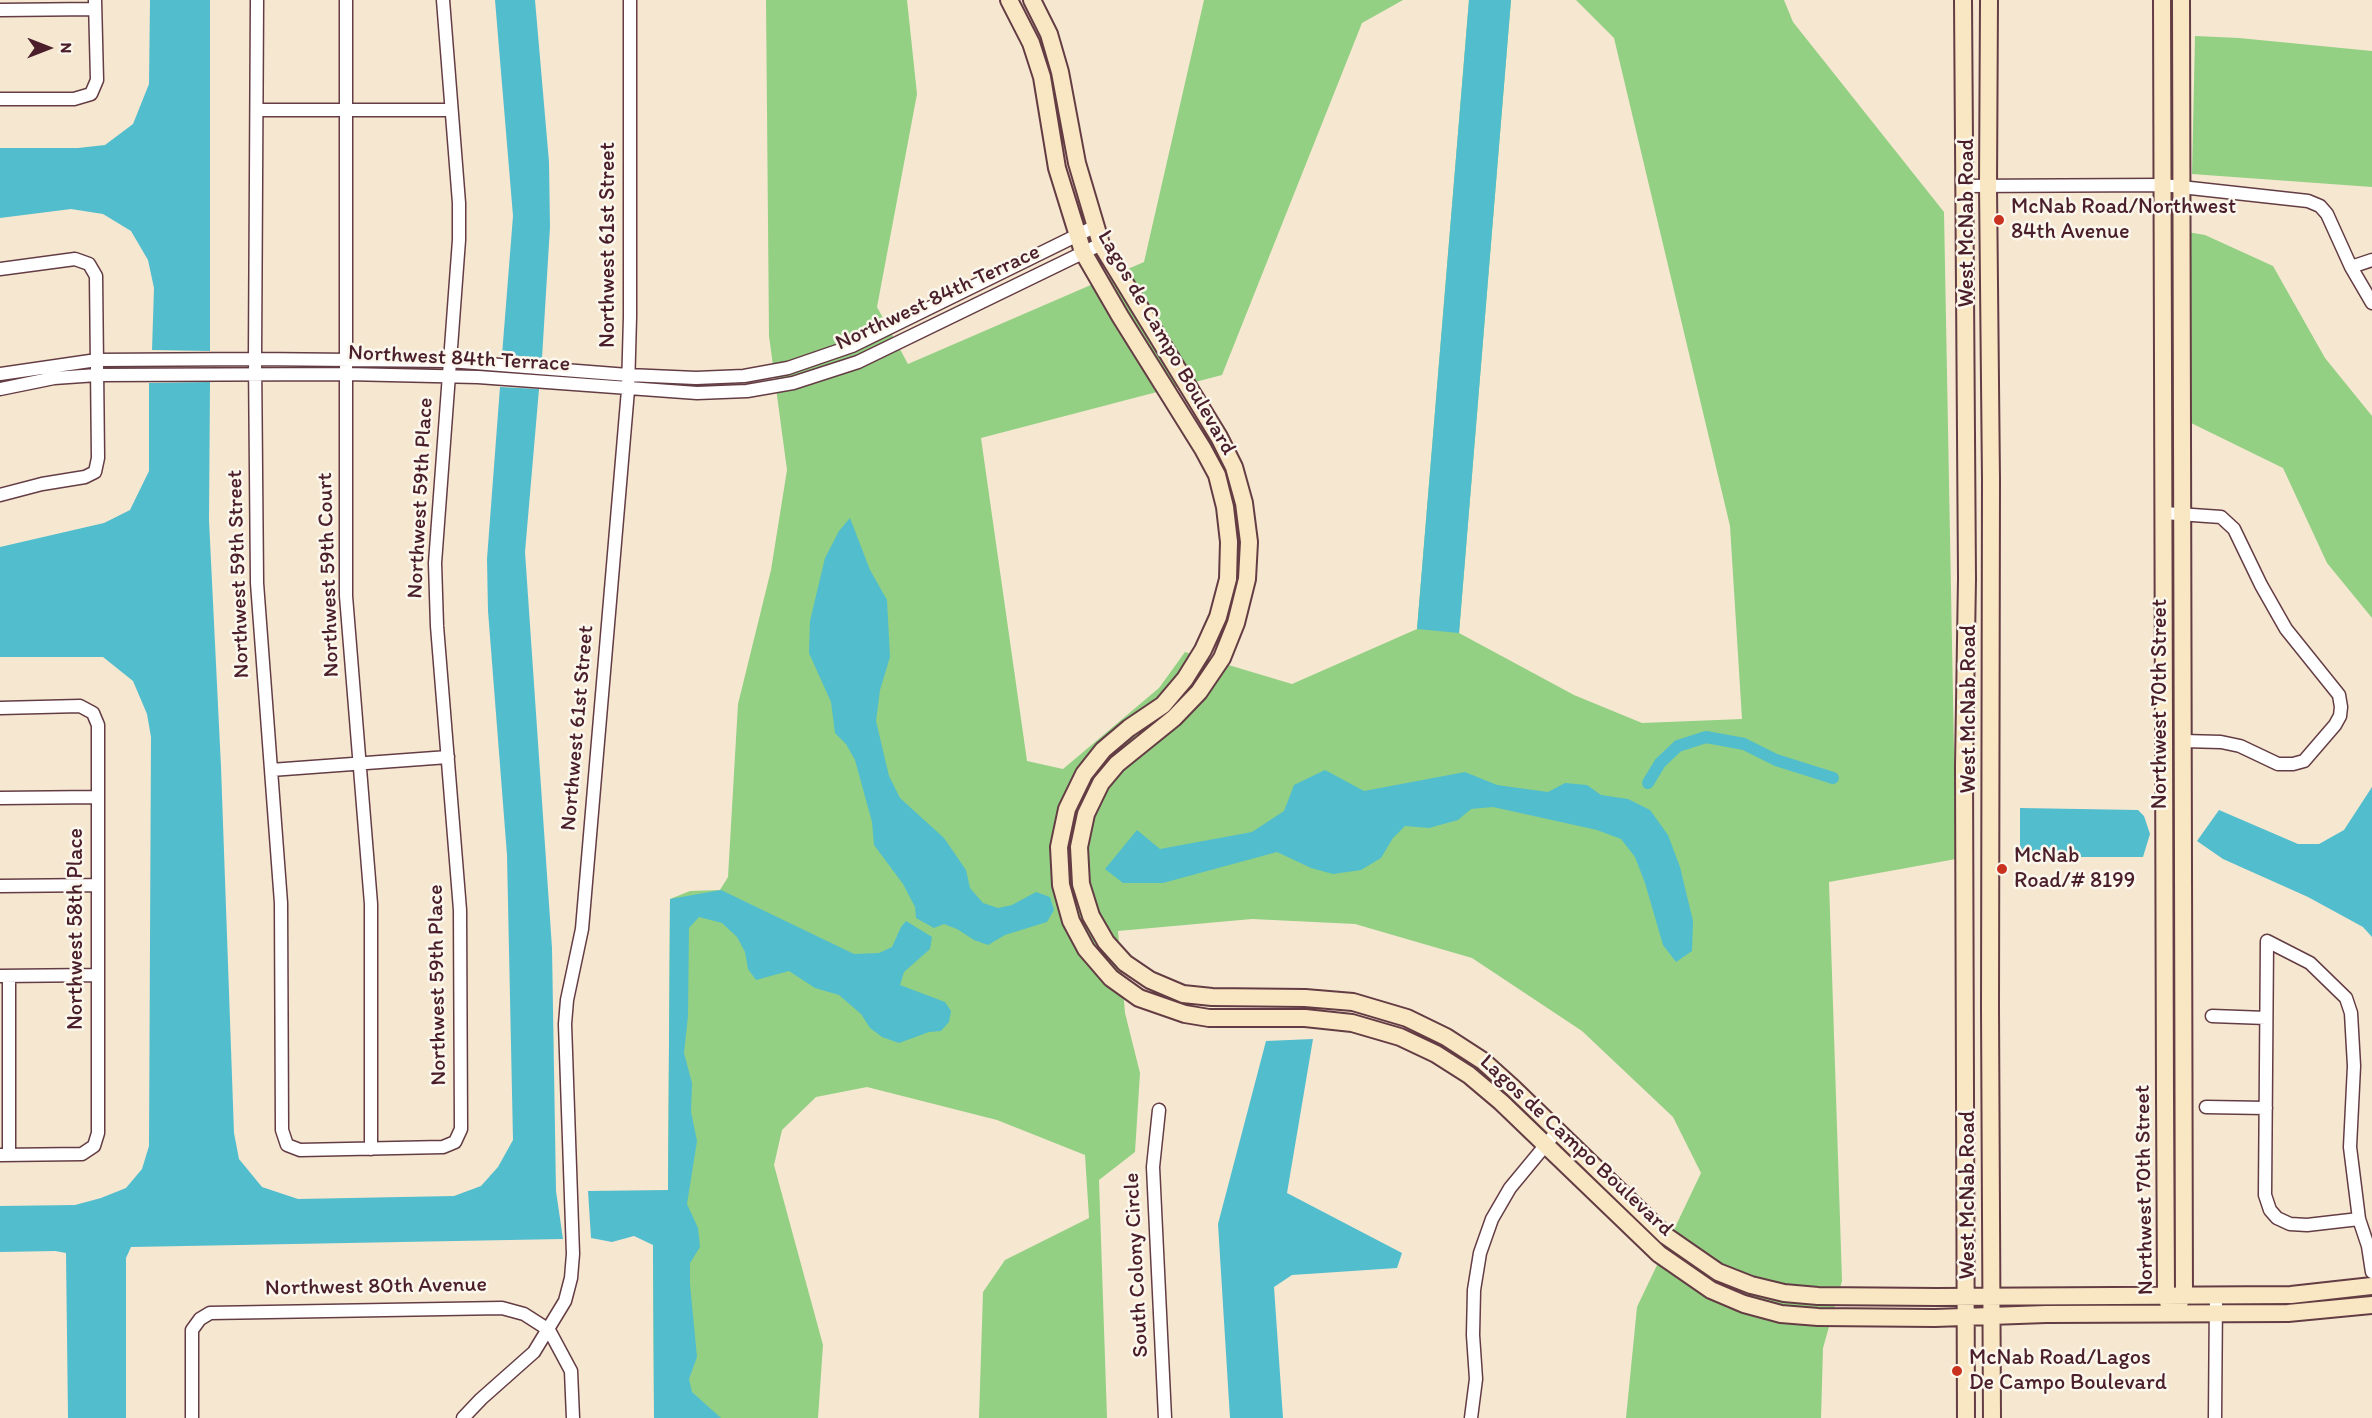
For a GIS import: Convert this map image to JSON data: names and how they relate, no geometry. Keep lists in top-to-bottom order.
{
  "streets": {
    "street": [
      "West McNab Road",
      "Northwest 61st Street",
      "Northwest 84th Terrace",
      "Lagos de Campo Boulevard",
      "Northwest 59th Place",
      "Northwest 59th Street",
      "Northwest 59th Court",
      "Northwest 70th Street",
      "Northwest 58th Place",
      "South Colony Circle",
      "Northwest 80th Avenue"
    ]
  },
  "crossings": [
    ["West McNab Road", "Lagos de Campo Boulevard"],
    ["Northwest 61st Street", "Northwest 84th Terrace"],
    ["Northwest 61st Street", "Northwest 80th Avenue"],
    ["Northwest 84th Terrace", "Lagos de Campo Boulevard"],
    ["Northwest 84th Terrace", "Northwest 59th Place"],
    ["Northwest 84th Terrace", "Northwest 59th Street"],
    ["Northwest 84th Terrace", "Northwest 59th Court"],
    ["Northwest 59th Place", "Northwest 59th Street"],
    ["Northwest 59th Place", "Northwest 59th Court"],
    ["Northwest 59th Street", "Northwest 59th Court"]
  ],
  "places": ["McNab Road/Northwest 84th Avenue", "McNab Road/# 8199", "McNab Road/Lagos De Campo Boulevard"],
  "north": "right"
}
